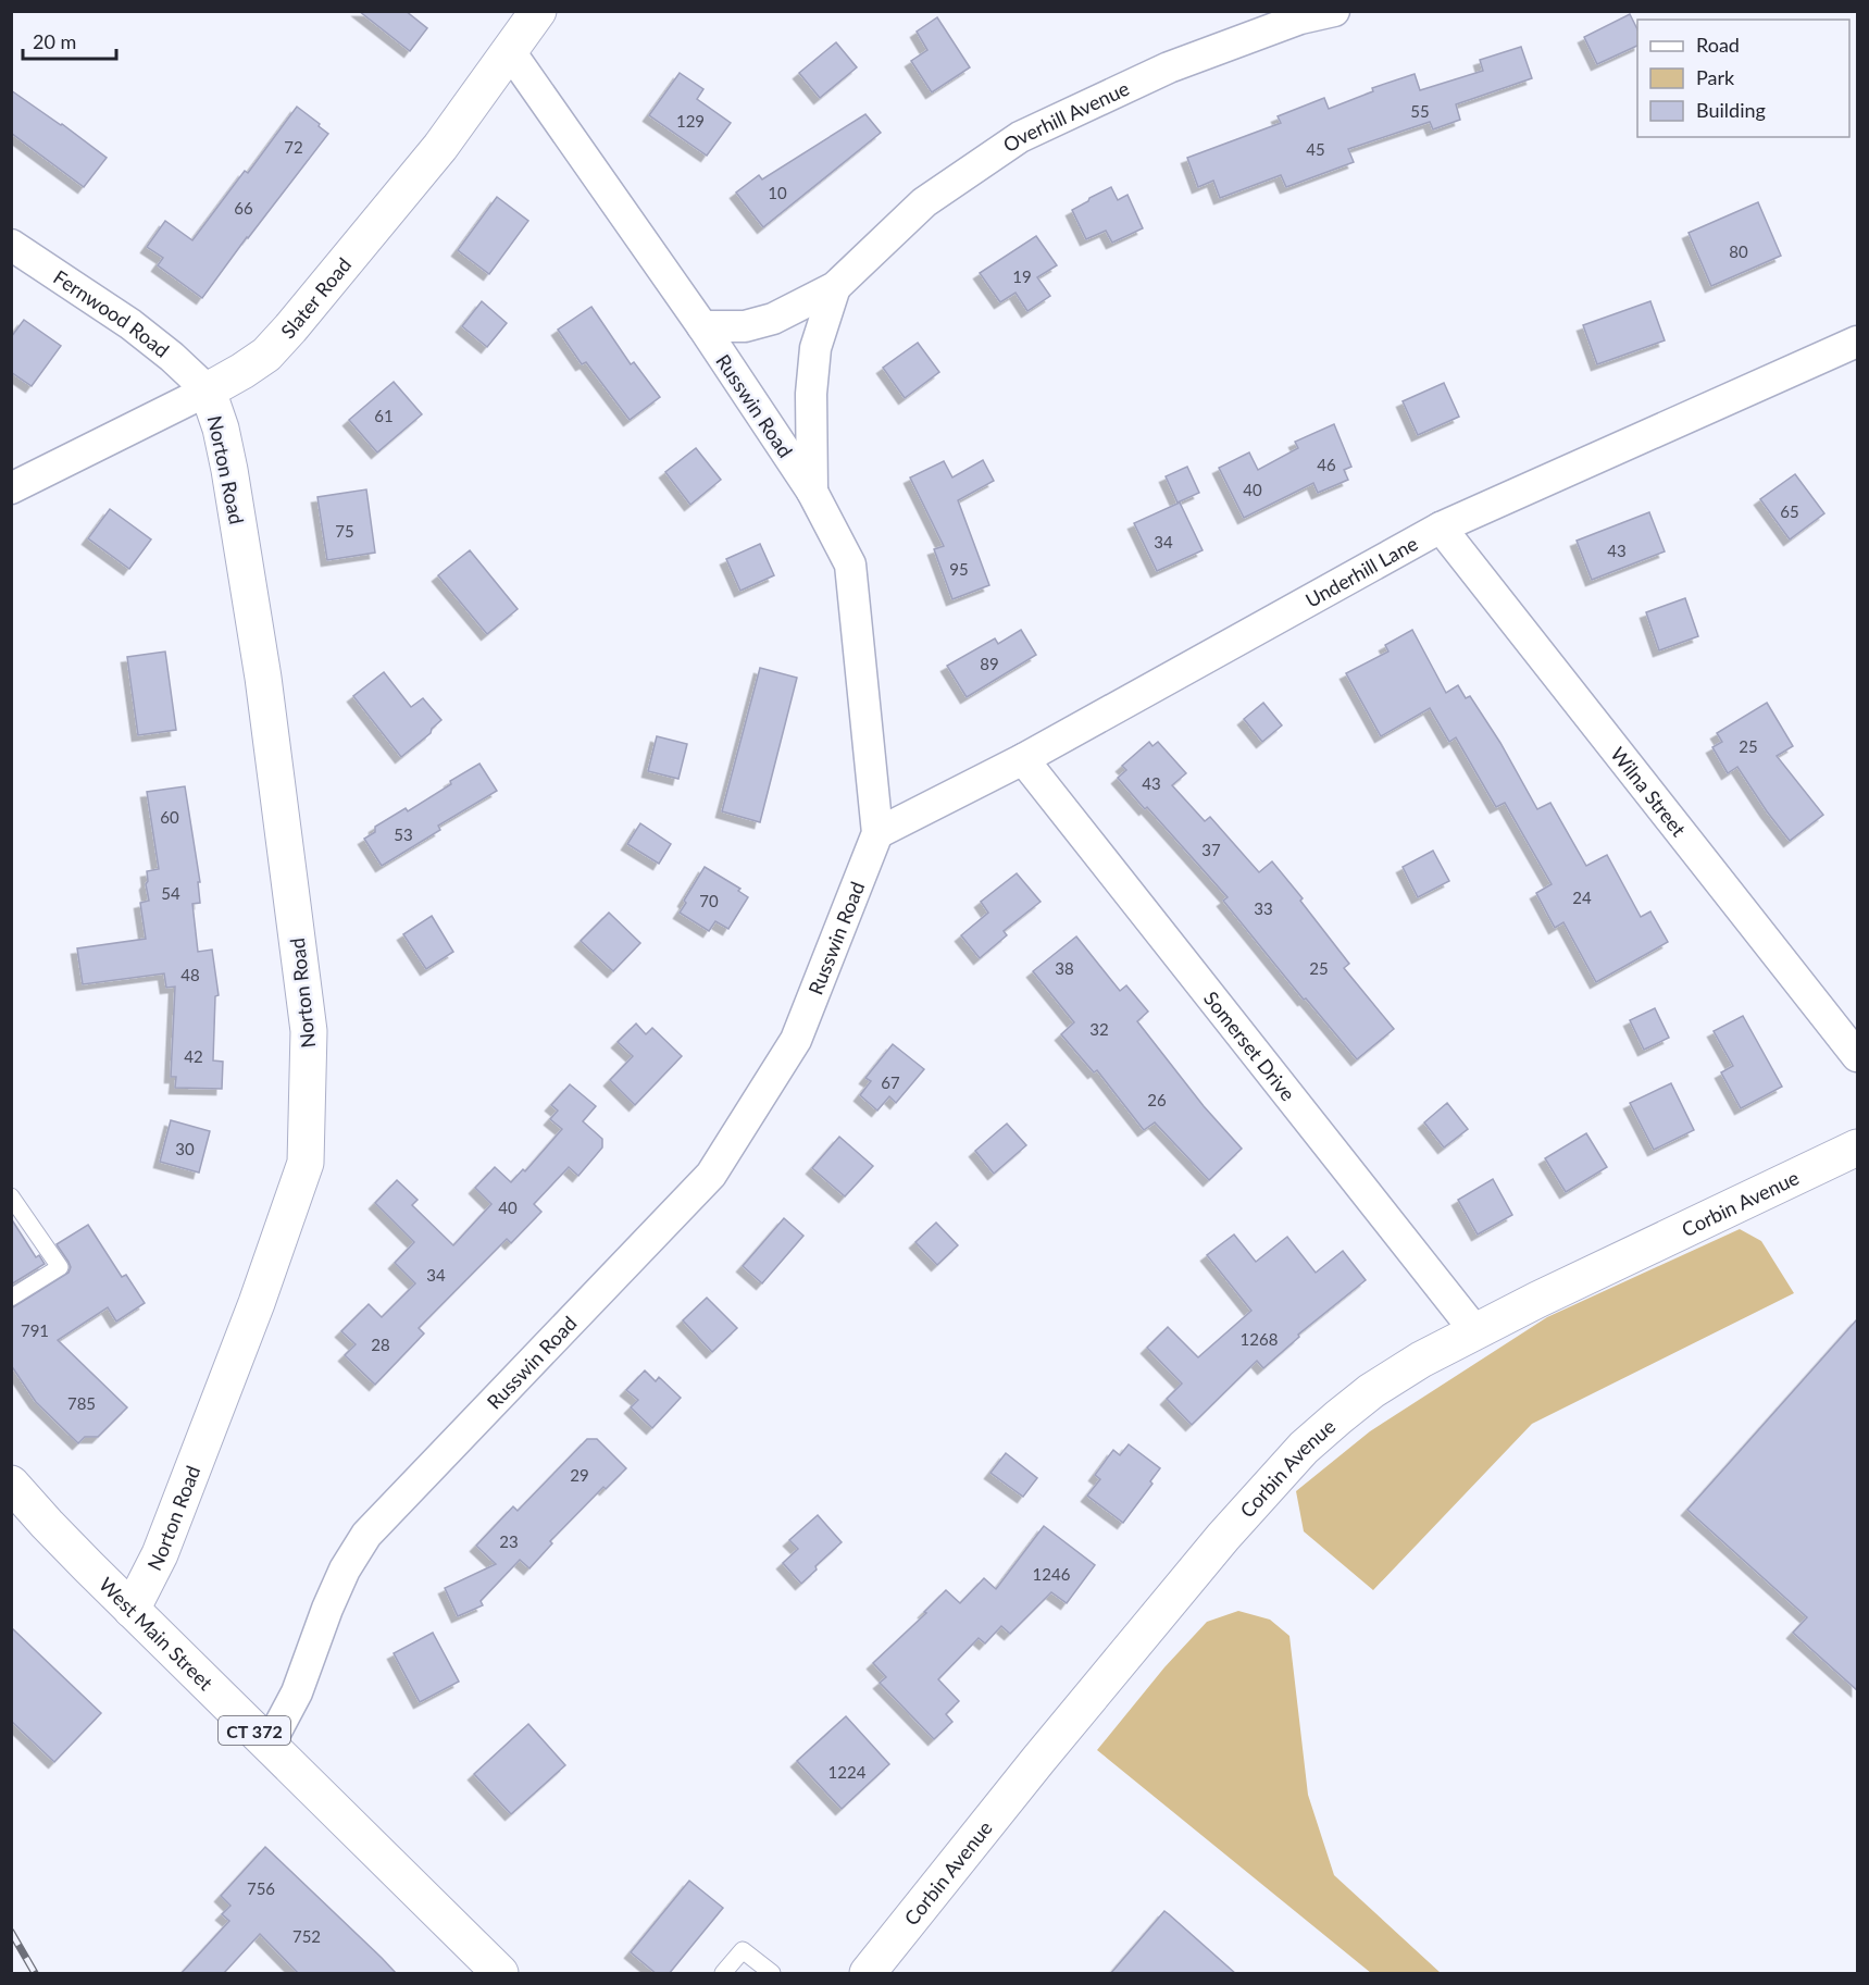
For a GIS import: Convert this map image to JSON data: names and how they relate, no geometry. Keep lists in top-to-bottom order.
{
  "streets": {
    "main road": [
      "Slater Road",
      "Norton Road",
      "Corbin Avenue",
      "West Main Street",
      "CT 372"
    ],
    "street": [
      "Overhill Avenue",
      "Fernwood Road",
      "Russwin Road",
      "Underhill Lane",
      "Wilna Street",
      "Somerset Drive"
    ]
  },
  "crossings": [
    ["Overhill Avenue", "Russwin Road"],
    ["Slater Road", "Fernwood Road"],
    ["Slater Road", "Russwin Road"],
    ["Slater Road", "Norton Road"],
    ["Fernwood Road", "Norton Road"],
    ["Russwin Road", "Underhill Lane"],
    ["Russwin Road", "West Main Street"],
    ["Norton Road", "West Main Street"],
    ["Underhill Lane", "Wilna Street"],
    ["Underhill Lane", "Somerset Drive"],
    ["Somerset Drive", "Corbin Avenue"]
  ],
  "house_numbers": [
    "55",
    "129",
    "72",
    "45",
    "10",
    "66",
    "80",
    "19",
    "61",
    "46",
    "40",
    "65",
    "75",
    "34",
    "43",
    "95",
    "89",
    "25",
    "43",
    "60",
    "53",
    "37",
    "54",
    "24",
    "70",
    "33",
    "38",
    "25",
    "48",
    "32",
    "42",
    "67",
    "26",
    "30",
    "40",
    "34",
    "791",
    "1268",
    "28",
    "785",
    "29",
    "23",
    "1246",
    "1224",
    "756",
    "752"
  ],
  "legend": ["Road", "Park", "Building"],
  "scale_bar": "20 m"
}
